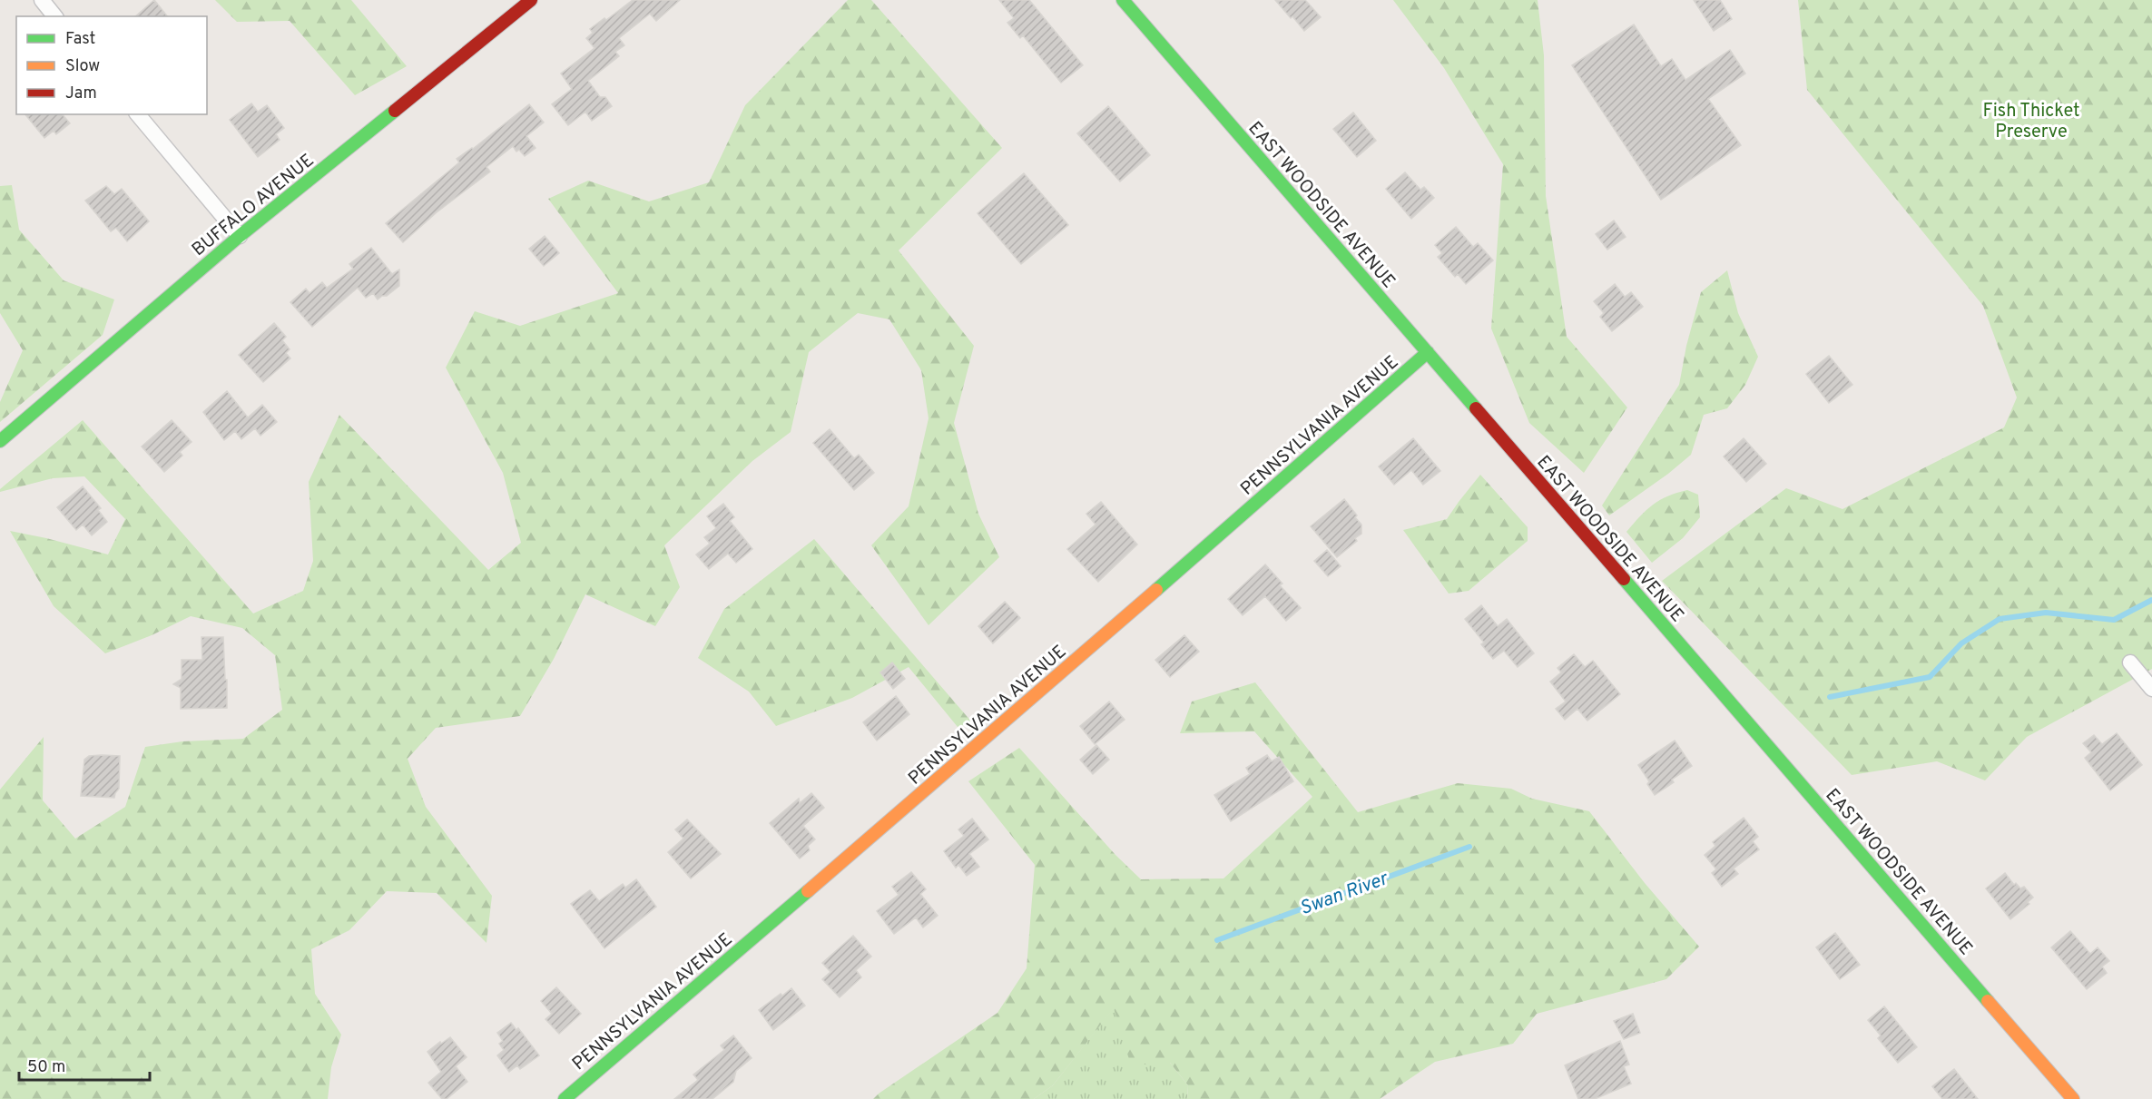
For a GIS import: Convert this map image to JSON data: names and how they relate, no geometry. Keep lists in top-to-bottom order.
{
  "streets": {
    "street": ["BUFFALO AVENUE", "EAST WOODSIDE AVENUE", "PENNSYLVANIA AVENUE"]
  },
  "crossings": [
    ["EAST WOODSIDE AVENUE", "PENNSYLVANIA AVENUE"]
  ],
  "water": ["Swan River"],
  "parks": ["Fish Thicket Preserve"],
  "legend": ["Fast", "Slow", "Jam"],
  "scale_bar": "50 m"
}
